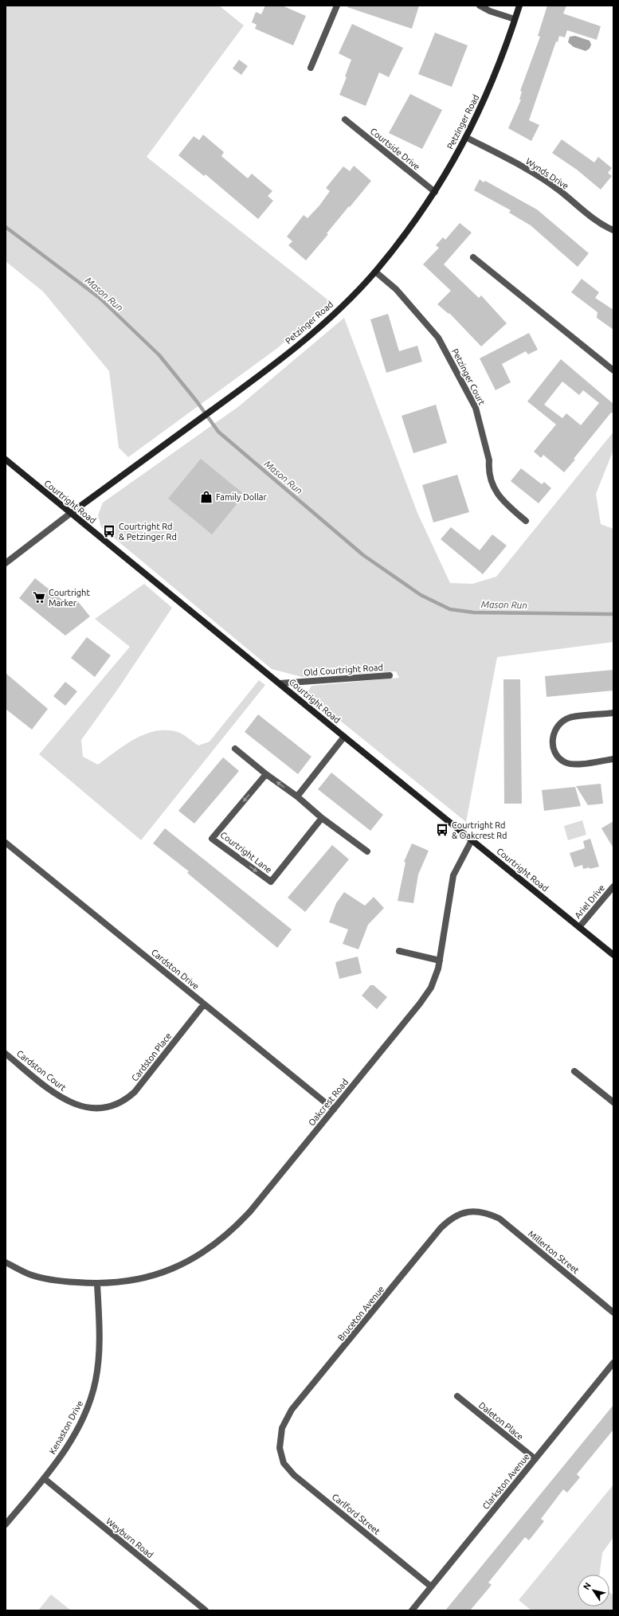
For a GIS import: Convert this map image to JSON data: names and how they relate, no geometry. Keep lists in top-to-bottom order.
{
  "streets": {
    "street": [
      "Petzinger Road",
      "Courtside Drive",
      "Wynds Drive",
      "Petzinger Court",
      "Courtright Road",
      "Old Courtright Road",
      "Courtright Lane",
      "Ariel Drive",
      "Cardston Drive",
      "Cardston Place",
      "Cardston Court",
      "Oakcrest Road",
      "Millerton Street",
      "Bruceton Avenue",
      "Daleton Place",
      "Kenaston Drive",
      "Clarkston Avenue",
      "Carlford Street",
      "Weyburn Road"
    ]
  },
  "crossings": [
    ["Petzinger Road", "Courtside Drive"],
    ["Petzinger Road", "Wynds Drive"],
    ["Petzinger Road", "Petzinger Court"],
    ["Petzinger Road", "Courtright Road"],
    ["Courtright Road", "Old Courtright Road"],
    ["Courtright Road", "Ariel Drive"],
    ["Courtright Road", "Oakcrest Road"],
    ["Cardston Drive", "Cardston Place"],
    ["Cardston Drive", "Oakcrest Road"],
    ["Cardston Place", "Cardston Court"],
    ["Oakcrest Road", "Kenaston Drive"],
    ["Millerton Street", "Bruceton Avenue"],
    ["Bruceton Avenue", "Carlford Street"],
    ["Daleton Place", "Clarkston Avenue"],
    ["Kenaston Drive", "Weyburn Road"],
    ["Clarkston Avenue", "Carlford Street"]
  ],
  "water": ["Mason Run"],
  "places": {
    "shop": ["Family Dollar"],
    "bus stop": ["Courtright Rd & Petzinger Rd", "Courtright Rd & Oakcrest Rd"],
    "supermarket": ["Courtright Marker"]
  },
  "north": "top left"
}
